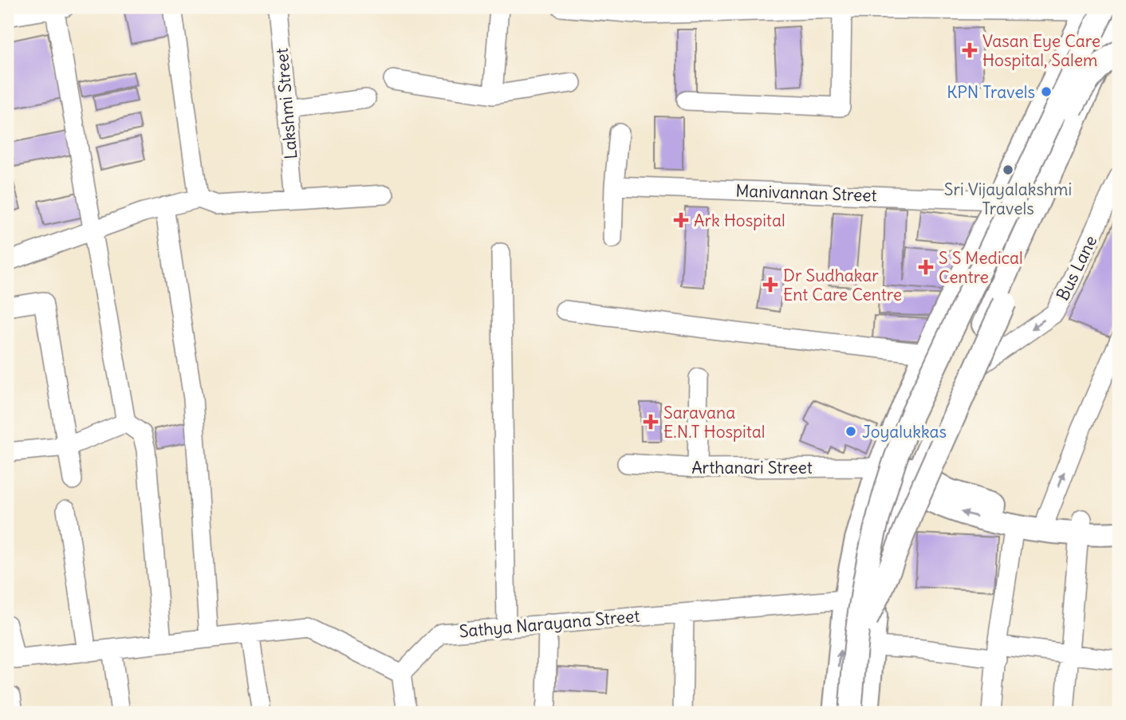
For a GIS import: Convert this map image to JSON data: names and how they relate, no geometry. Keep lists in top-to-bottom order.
{
  "streets": {
    "street": [
      "Lakshmi Street",
      "Manivannan Street",
      "Bus Lane",
      "Arthanari Street",
      "Sathya Narayana Street"
    ]
  },
  "places": {
    "health": [
      "Vasan Eye Care Hospital, Salem",
      "Ark Hospital",
      "S S Medical Centre",
      "Dr Sudhakar Ent Care Centre",
      "Saravana E.N.T Hospital"
    ],
    "other": ["KPN Travels", "Sri Vijayalakshmi Travels", "Joyalukkas"]
  }
}
